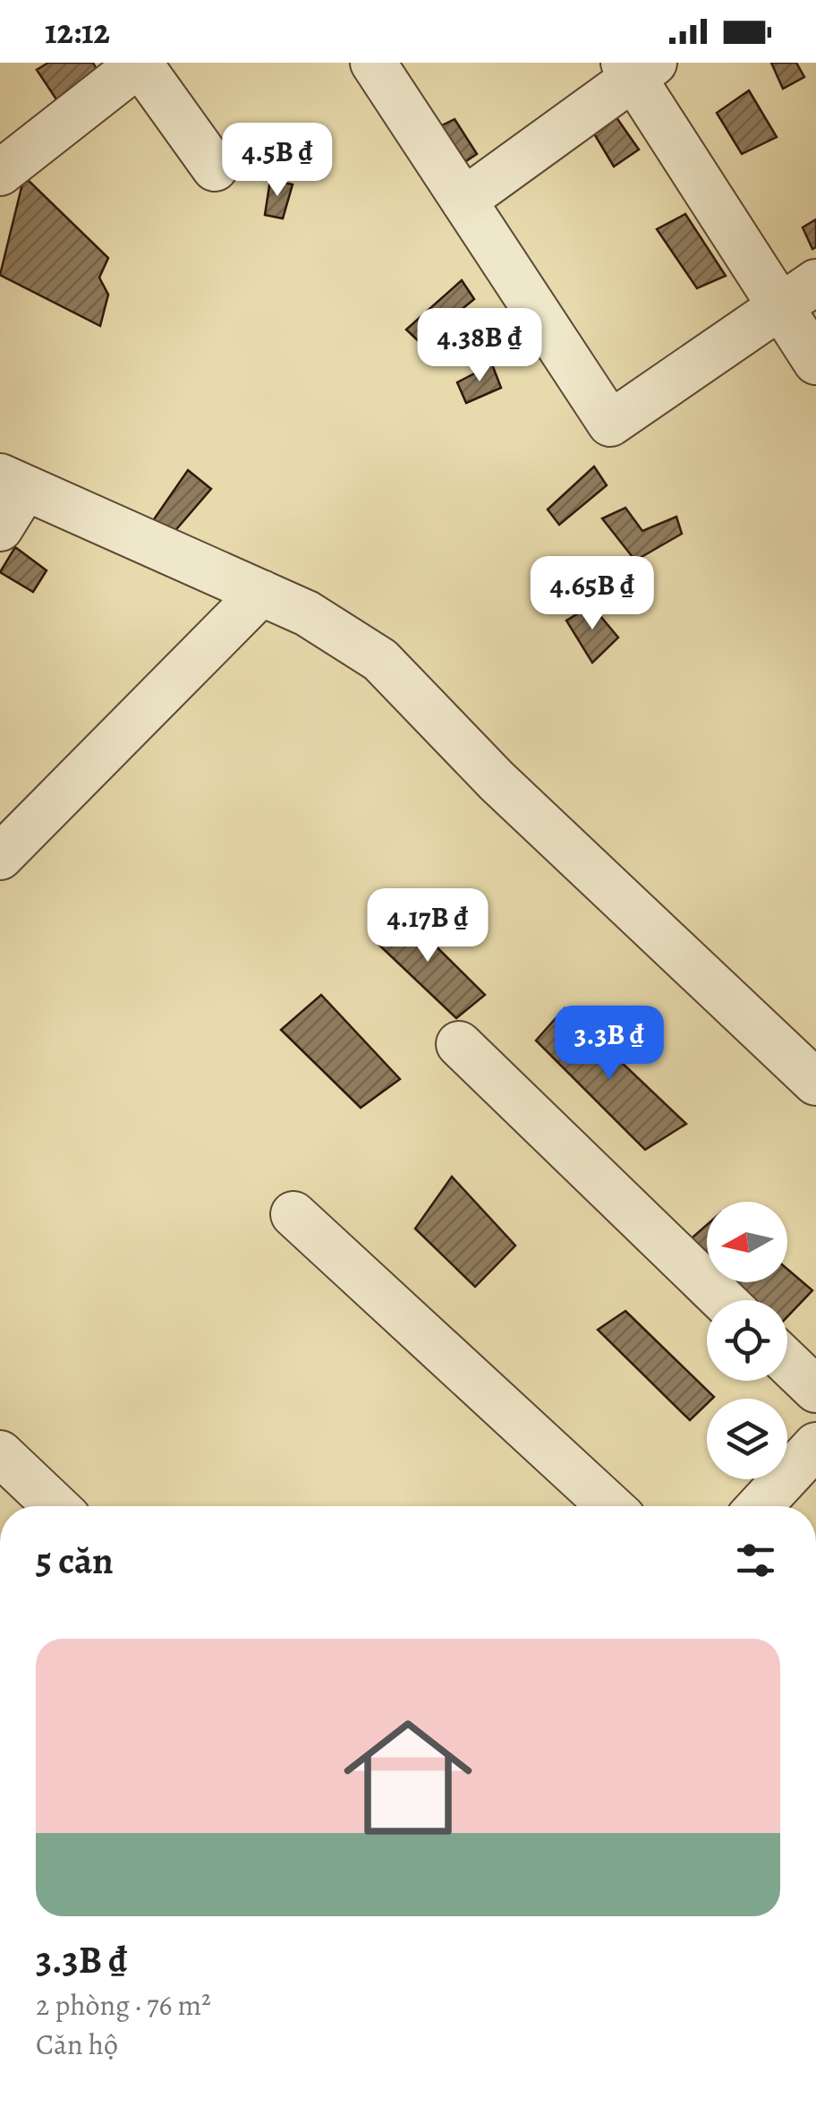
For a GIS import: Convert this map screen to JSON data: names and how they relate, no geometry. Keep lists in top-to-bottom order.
{
  "north": "left",
  "page": {
    "status": "12:12",
    "price": [
      "4.5B ₫",
      "4.38B ₫",
      "4.65B ₫",
      "4.17B ₫",
      "3.3B ₫"
    ],
    "heading": "5 căn",
    "list": [
      {
        "name": "3.3B ₫",
        "note": "2 phòng · 76 m² · Căn hộ"
      }
    ]
  }
}
